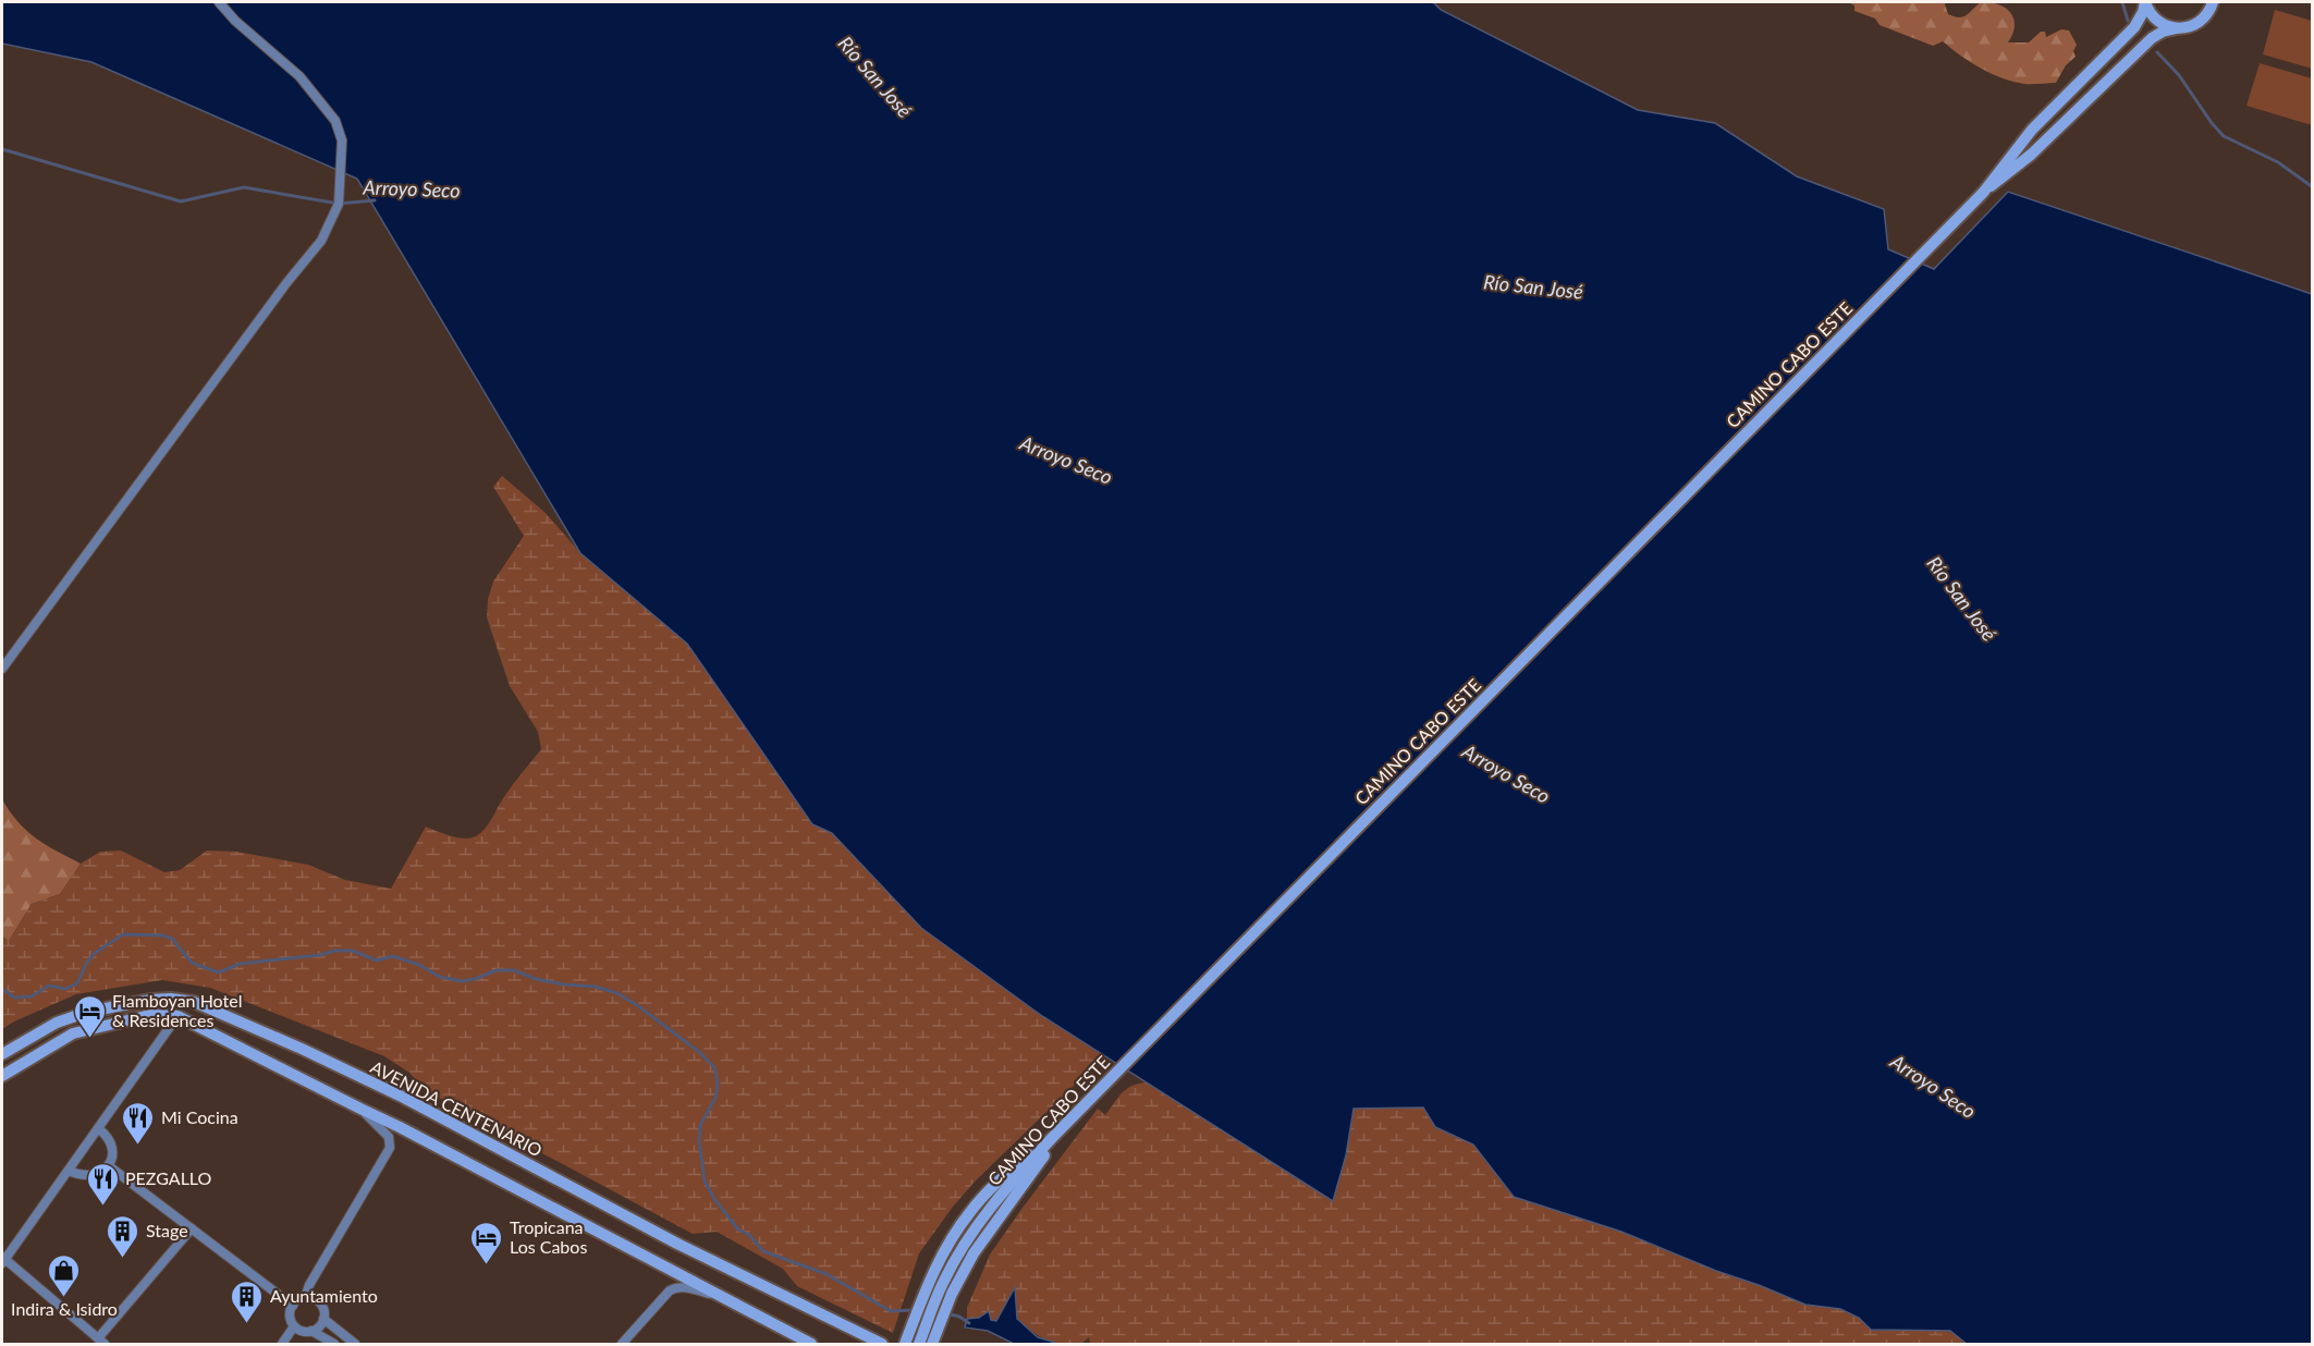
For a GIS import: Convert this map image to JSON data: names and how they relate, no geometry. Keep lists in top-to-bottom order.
{
  "streets": {
    "main road": ["CAMINO CABO ESTE", "AVENIDA CENTENARIO"]
  },
  "water": ["Río San José", "Arroyo Seco"],
  "places": {
    "hotel": ["Flamboyan Hotel & Residences", "Tropicana Los Cabos"],
    "restaurant": ["Mi Cocina", "PEZGALLO"],
    "building": ["Stage", "Ayuntamiento"],
    "shop": ["Indira & Isidro"]
  }
}
